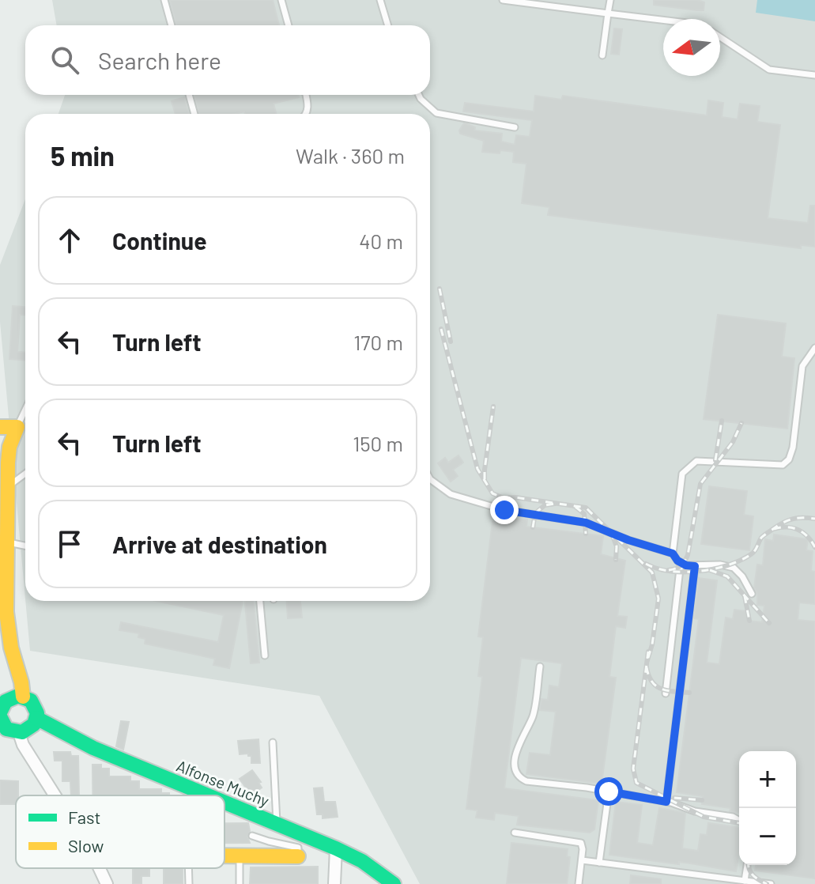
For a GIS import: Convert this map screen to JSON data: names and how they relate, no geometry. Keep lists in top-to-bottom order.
{
  "streets": {
    "main road": ["Alfonse Muchy"]
  },
  "legend": ["Fast", "Slow"],
  "north": "left",
  "page": {
    "search": "Search here",
    "heading": ["5 min", "Walk · 360 m"],
    "list": [
      ["Continue", "40 m"],
      ["Turn left", "170 m"],
      ["Turn left", "150 m"],
      "Arrive at destination"
    ],
    "map_buttons": ["+", "−"]
  }
}
